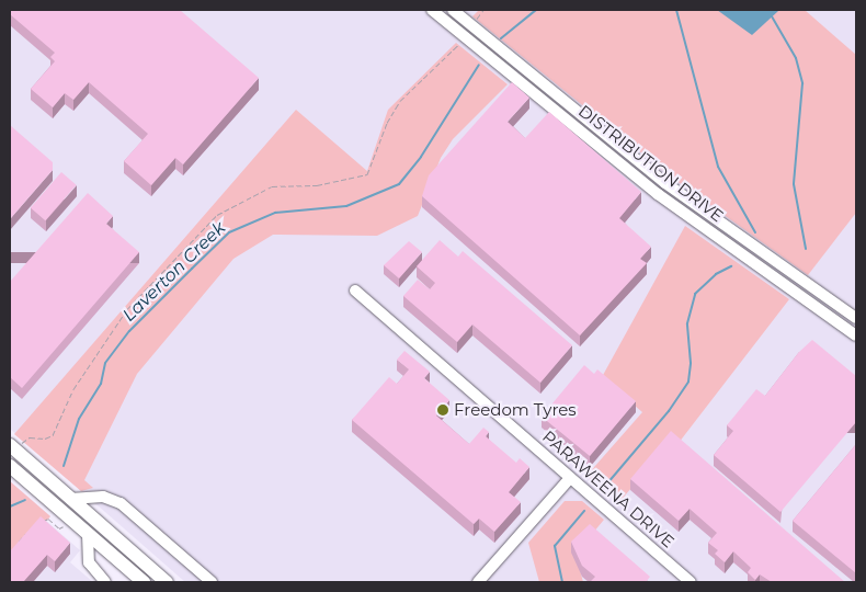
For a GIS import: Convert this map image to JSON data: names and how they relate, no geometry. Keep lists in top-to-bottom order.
{
  "streets": {
    "street": ["DISTRIBUTION DRIVE", "PARAWEENA DRIVE"]
  },
  "water": ["Laverton Creek"],
  "places": ["Freedom Tyres"]
}
